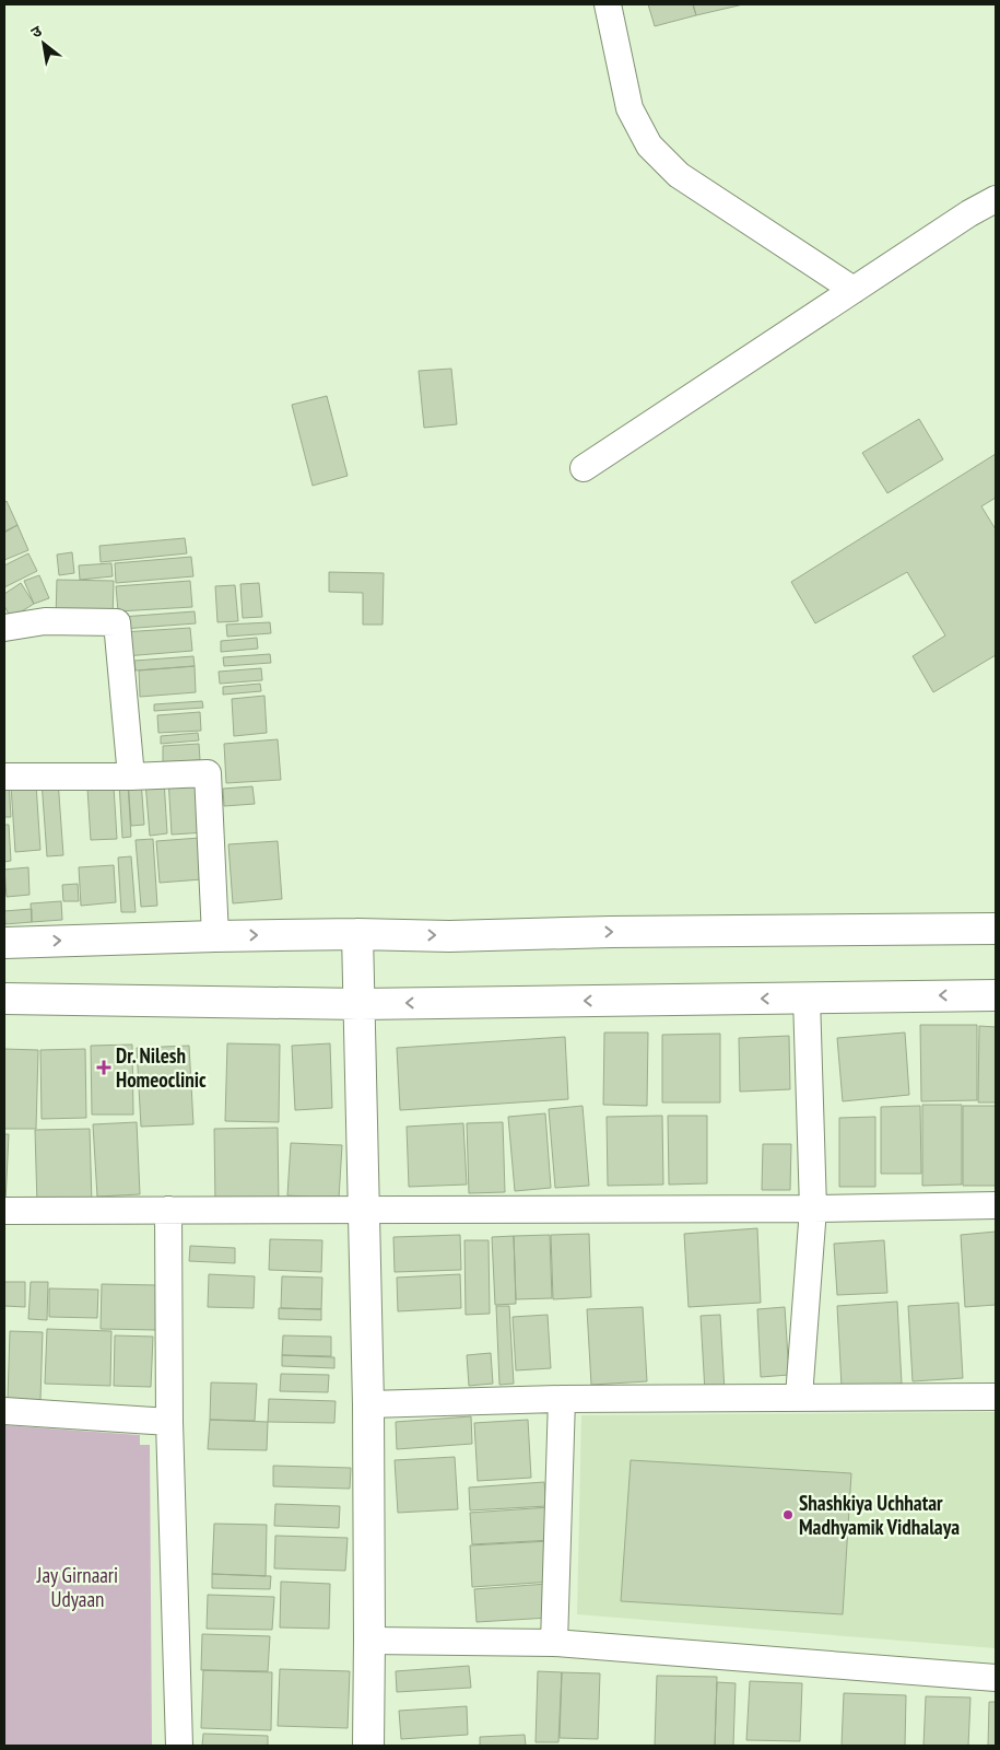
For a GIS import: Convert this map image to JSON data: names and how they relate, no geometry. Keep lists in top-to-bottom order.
{
  "parks": ["Jay Girnaari Udyaan"],
  "places": {
    "health": ["Dr. Nilesh Homeoclinic"],
    "other": ["Shashkiya Uchhatar Madhyamik Vidhalaya"]
  },
  "north": "top left"
}
